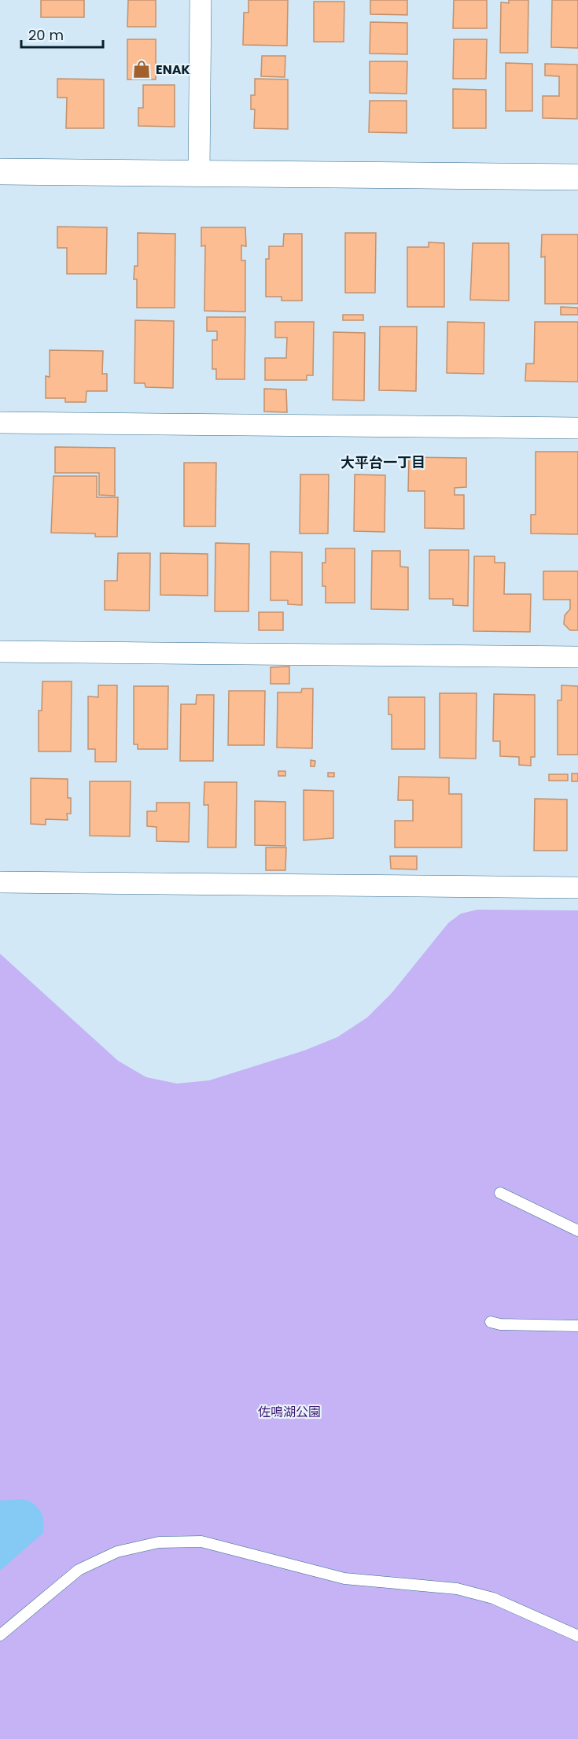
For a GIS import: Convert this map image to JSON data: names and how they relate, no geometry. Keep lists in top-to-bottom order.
{
  "districts": ["大平台一丁目"],
  "parks": ["佐鳴湖公園"],
  "places": {
    "shop": ["ENAK"]
  },
  "scale_bar": "20 m"
}
